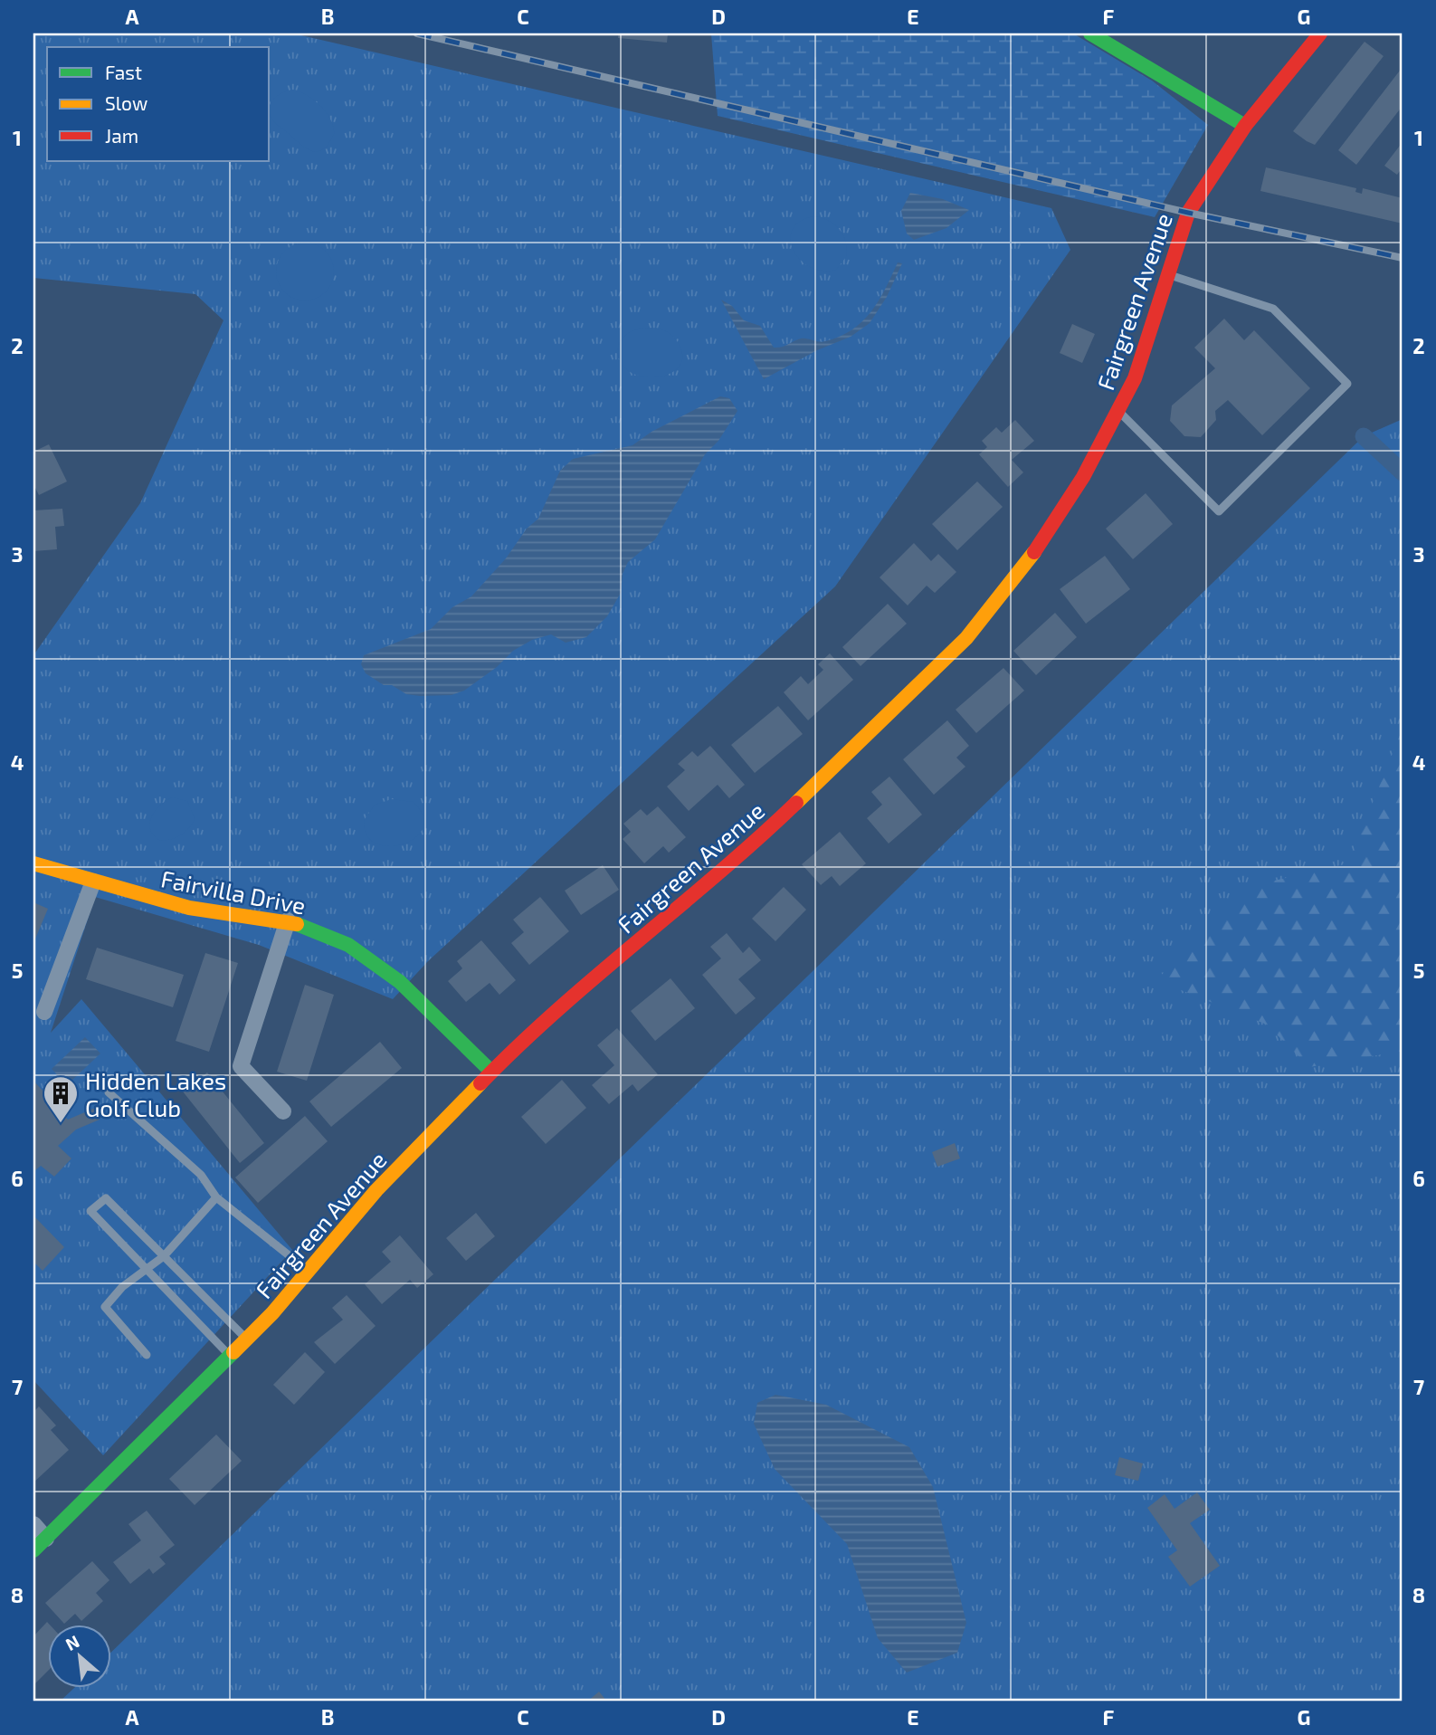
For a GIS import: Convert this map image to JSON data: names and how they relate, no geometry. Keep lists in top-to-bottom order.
{
  "streets": {
    "street": ["Fairgreen Avenue", "Fairvilla Drive"]
  },
  "crossings": [
    ["Fairgreen Avenue", "Fairvilla Drive"]
  ],
  "places": {
    "building": ["Hidden Lakes Golf Club"]
  },
  "legend": ["Fast", "Slow", "Jam"],
  "north": "top left",
  "grid": {
    "columns": [
      "A",
      "B",
      "C",
      "D",
      "E",
      "F",
      "G"
    ],
    "rows": [
      "1",
      "2",
      "3",
      "4",
      "5",
      "6",
      "7",
      "8"
    ]
  }
}
